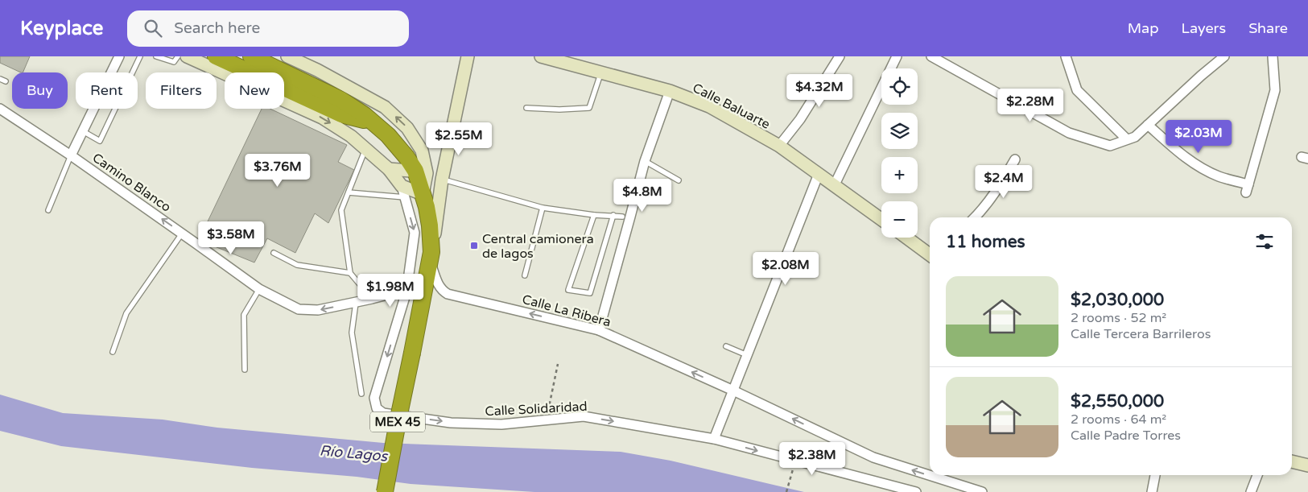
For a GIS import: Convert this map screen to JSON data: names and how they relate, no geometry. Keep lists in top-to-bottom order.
{
  "streets": {
    "highway": ["MEX 45"],
    "street": [
      "Calle Baluarte",
      "Camino Blanco",
      "Calle La Ribera",
      "Calle Solidaridad"
    ]
  },
  "crossings": [
    ["Camino Blanco", "Calle Solidaridad"],
    ["Calle La Ribera", "MEX 45"]
  ],
  "one_way": ["Camino Blanco", "Calle La Ribera"],
  "water": ["Río Lagos"],
  "places": {
    "transit": ["Central camionera de lagos"]
  },
  "page": {
    "header": "Keyplace",
    "search": "Search here",
    "nav": ["Map", "Layers", "Share"],
    "map_buttons": ["+", "−"],
    "chip": [
      "Buy",
      "Rent",
      "Filters",
      "New"
    ],
    "price": [
      "$4.32M",
      "$2.28M",
      "$2.03M",
      "$2.55M",
      "$3.76M",
      "$2.4M",
      "$4.8M",
      "$3.58M",
      "$2.08M",
      "$1.98M",
      "$2.38M"
    ],
    "heading": "11 homes",
    "list": [
      {
        "name": "$2,030,000",
        "note": "2 rooms · 52 m² · Calle Tercera Barrileros"
      },
      {
        "name": "$2,550,000",
        "note": "2 rooms · 64 m² · Calle Padre Torres"
      }
    ]
  }
}
